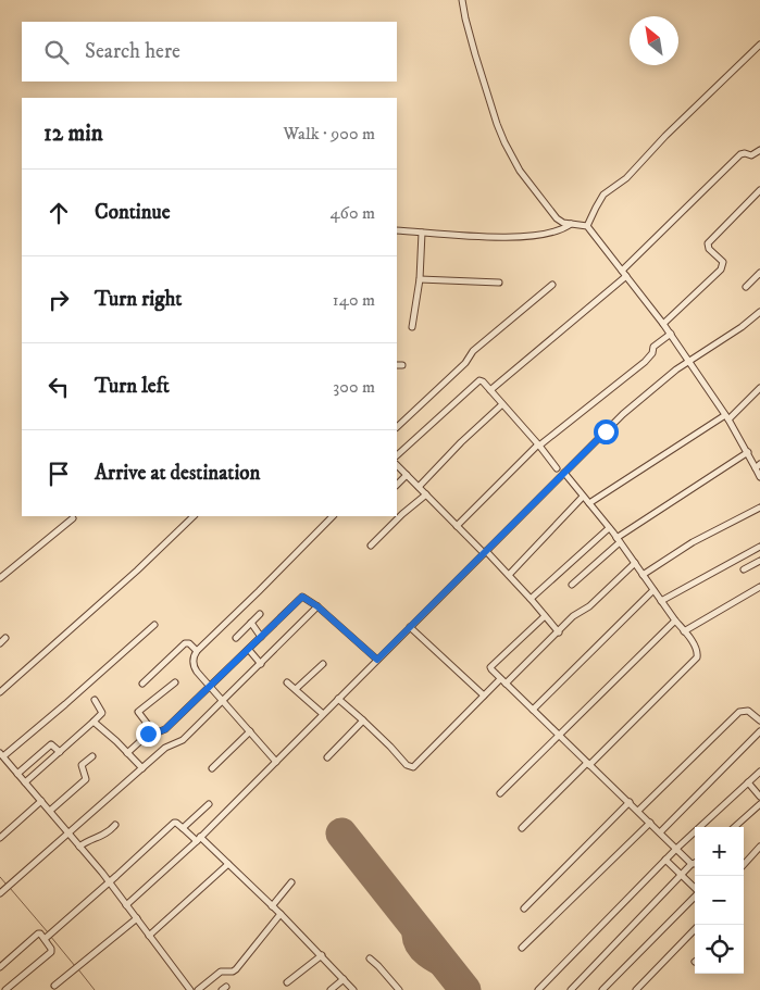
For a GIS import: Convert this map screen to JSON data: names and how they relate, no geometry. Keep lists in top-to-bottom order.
{
  "north": "top left",
  "page": {
    "search": "Search here",
    "heading": ["12 min", "Walk · 900 m"],
    "list": [
      ["Continue", "460 m"],
      ["Turn right", "140 m"],
      ["Turn left", "300 m"],
      "Arrive at destination"
    ],
    "map_buttons": ["+", "−"]
  }
}
